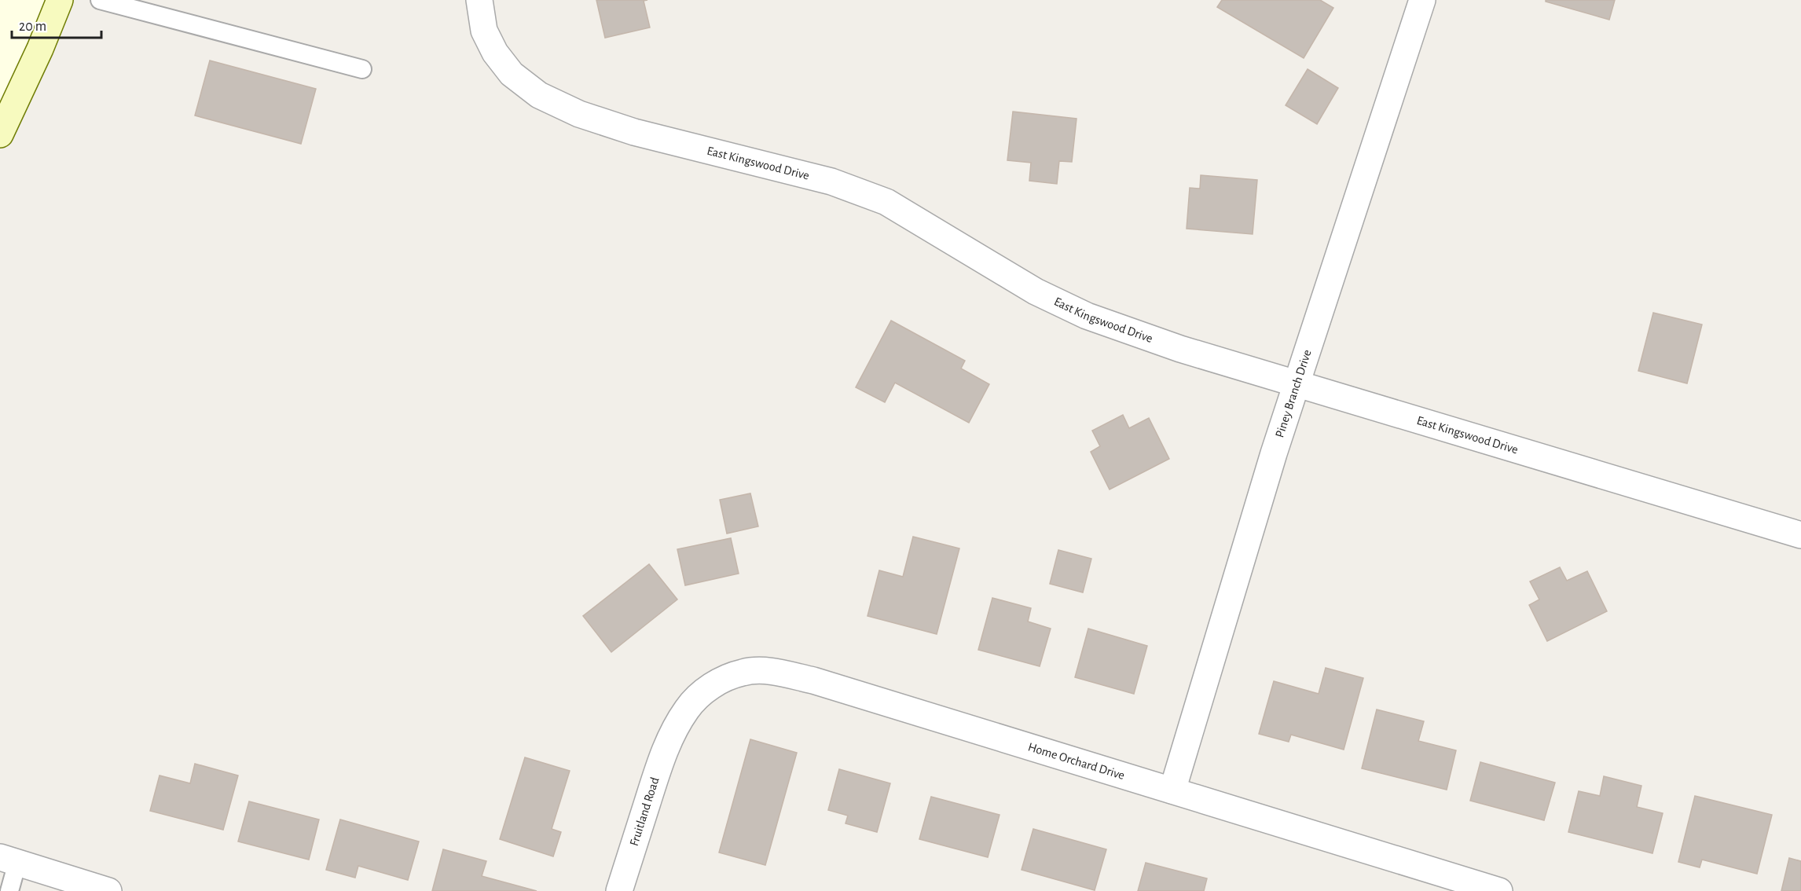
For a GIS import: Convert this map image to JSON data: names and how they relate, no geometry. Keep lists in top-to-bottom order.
{
  "streets": {
    "street": [
      "East Kingswood Drive",
      "Piney Branch Drive",
      "Home Orchard Drive",
      "Fruitland Road"
    ]
  },
  "crossings": [
    ["East Kingswood Drive", "Piney Branch Drive"],
    ["Piney Branch Drive", "Home Orchard Drive"],
    ["Home Orchard Drive", "Fruitland Road"]
  ],
  "scale_bar": "20 m"
}
